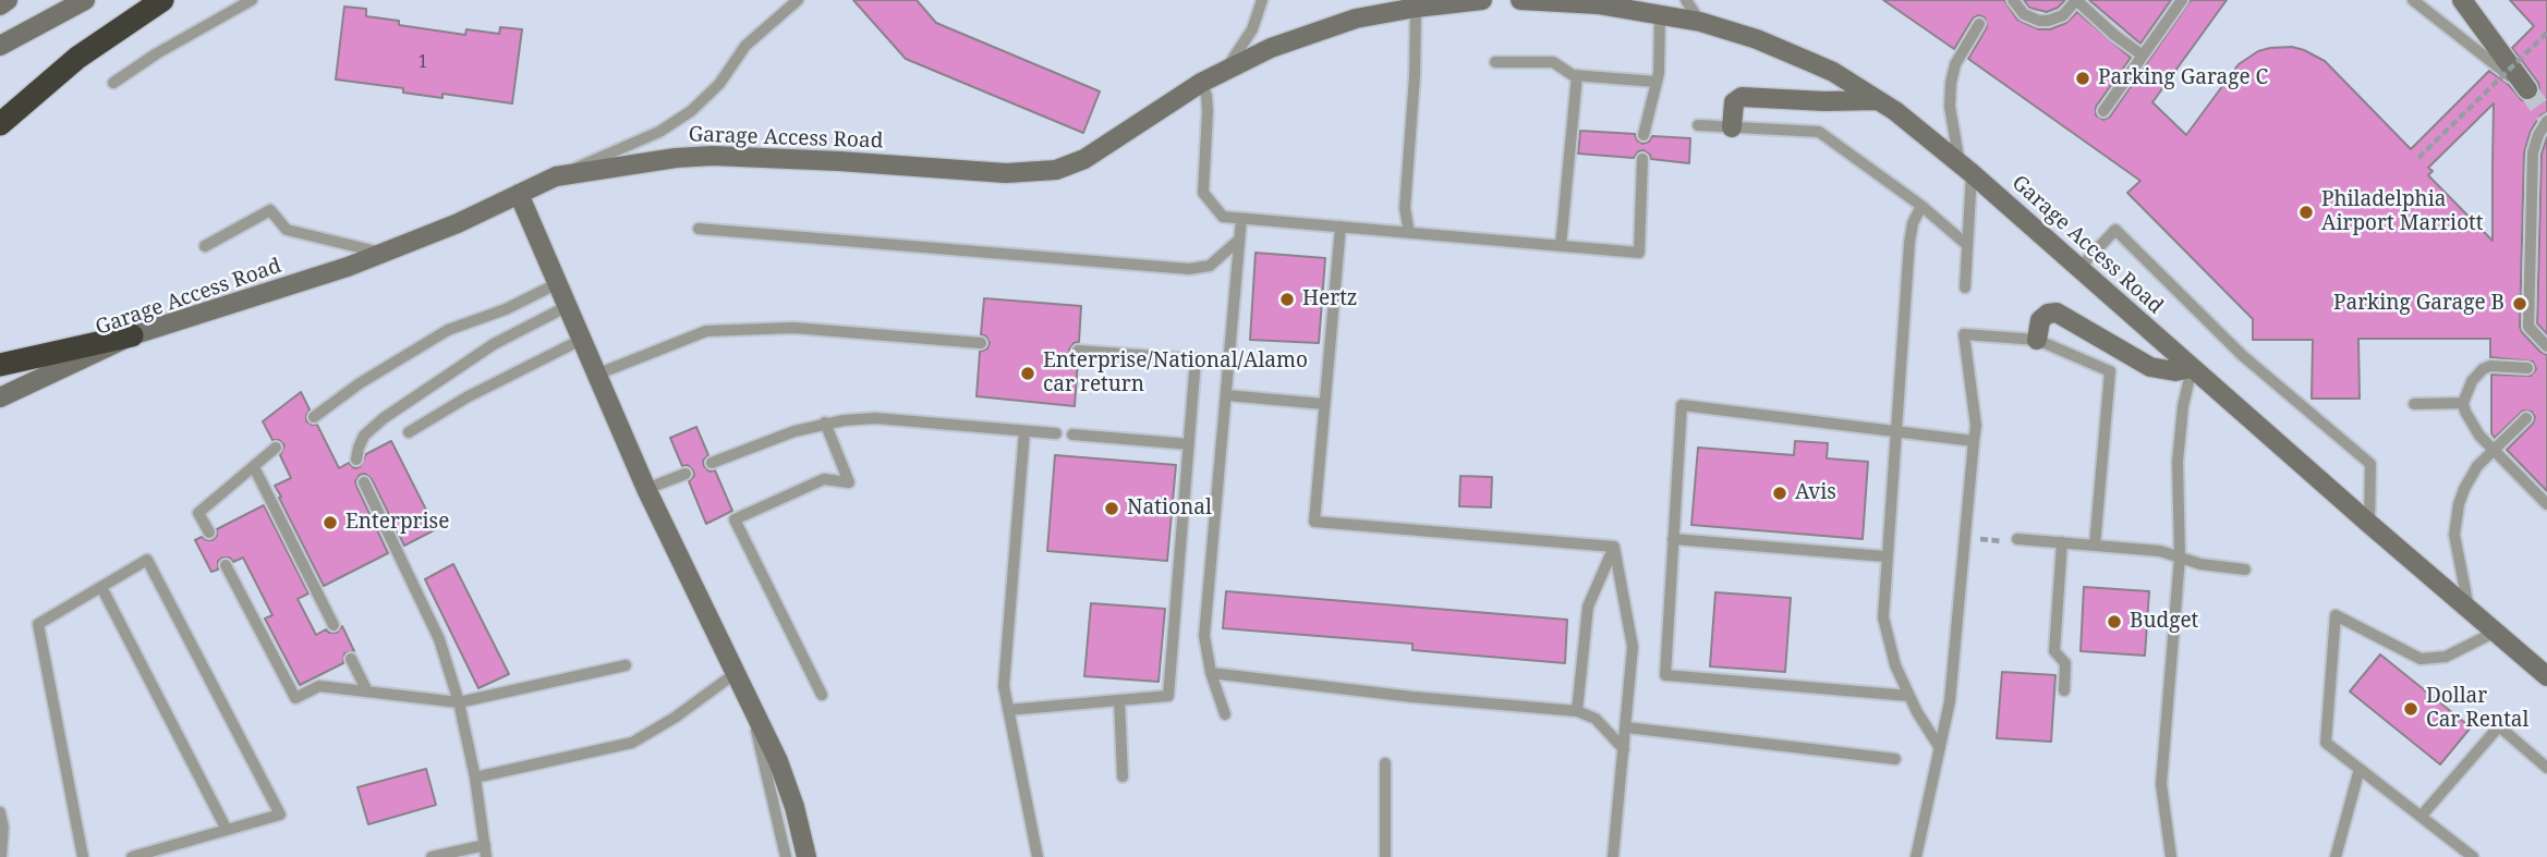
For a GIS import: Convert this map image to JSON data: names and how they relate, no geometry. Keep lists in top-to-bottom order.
{
  "streets": {
    "street": ["Garage Access Road"]
  },
  "places": [
    "Parking Garage C",
    "Philadelphia Airport Marriott",
    "Hertz",
    "Parking Garage B",
    "Enterprise/National/Alamo car return",
    "Avis",
    "National",
    "Enterprise",
    "Budget",
    "Dollar Car Rental"
  ],
  "house_numbers": ["1"]
}
